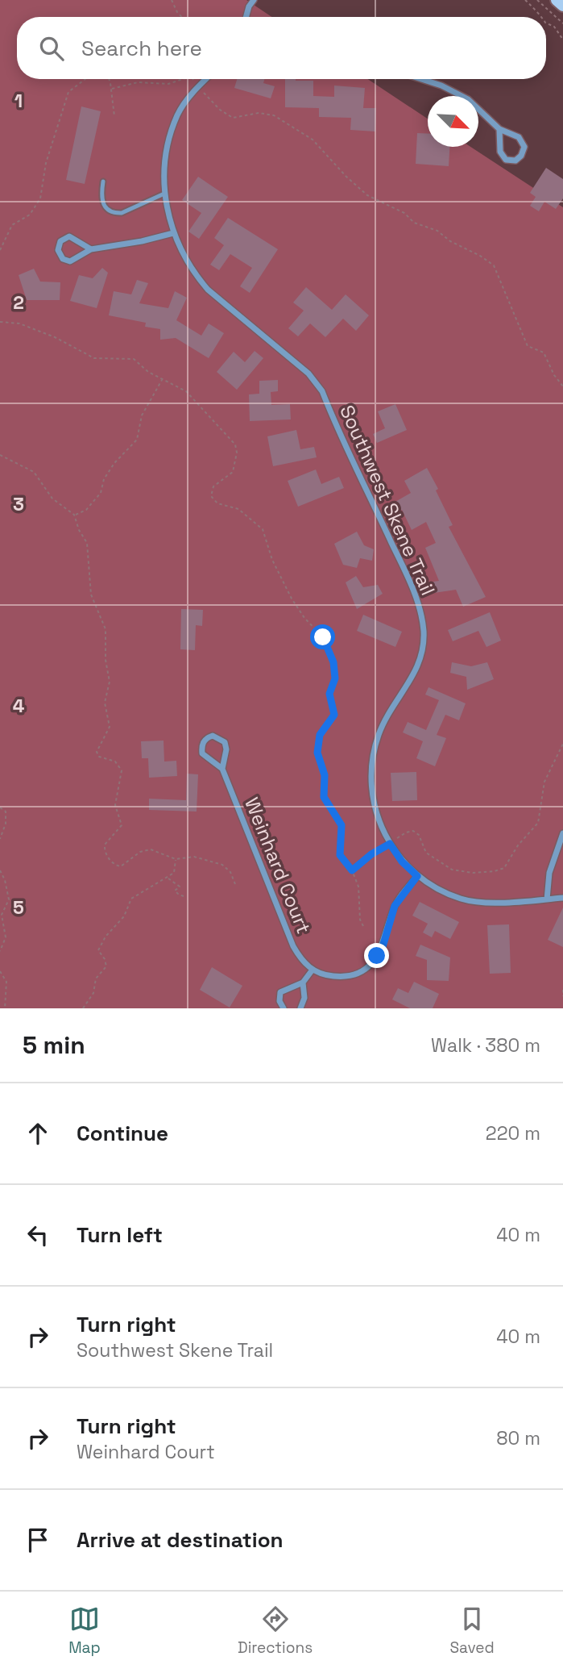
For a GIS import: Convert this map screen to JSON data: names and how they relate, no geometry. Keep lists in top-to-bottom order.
{
  "streets": {
    "street": ["Southwest Skene Trail", "Weinhard Court"]
  },
  "north": "bottom right",
  "page": {
    "search": "Search here",
    "heading": ["5 min", "Walk · 380 m"],
    "list": [
      ["Continue", "220 m"],
      ["Turn left", "40 m"],
      ["Turn right", "Southwest Skene Trail", "40 m"],
      ["Turn right", "Weinhard Court", "80 m"],
      "Arrive at destination"
    ],
    "nav": ["Map", "Directions", "Saved"]
  },
  "grid": {
    "rows": [
      "1",
      "2",
      "3",
      "4",
      "5"
    ]
  }
}
